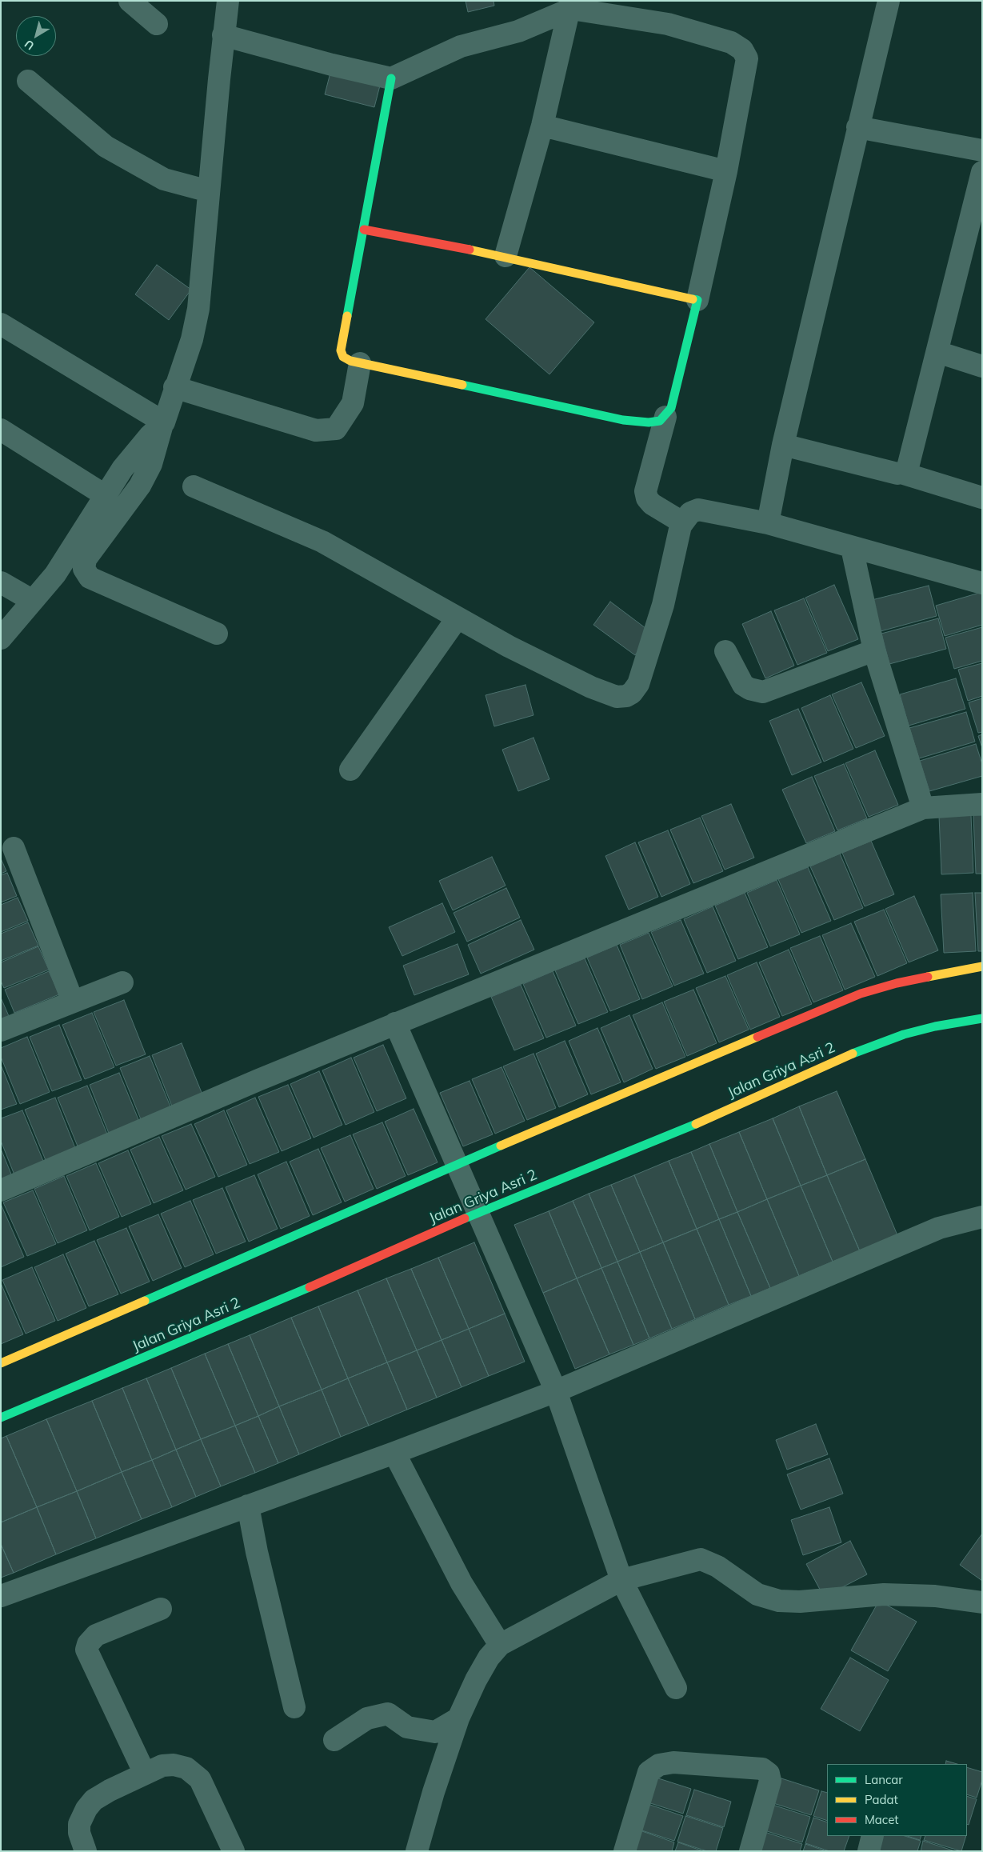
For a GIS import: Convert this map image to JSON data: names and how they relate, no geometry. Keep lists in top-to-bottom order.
{
  "streets": {
    "street": ["Jalan Griya Asri 2"]
  },
  "legend": ["Lancar", "Padat", "Macet"],
  "north": "bottom left"
}
